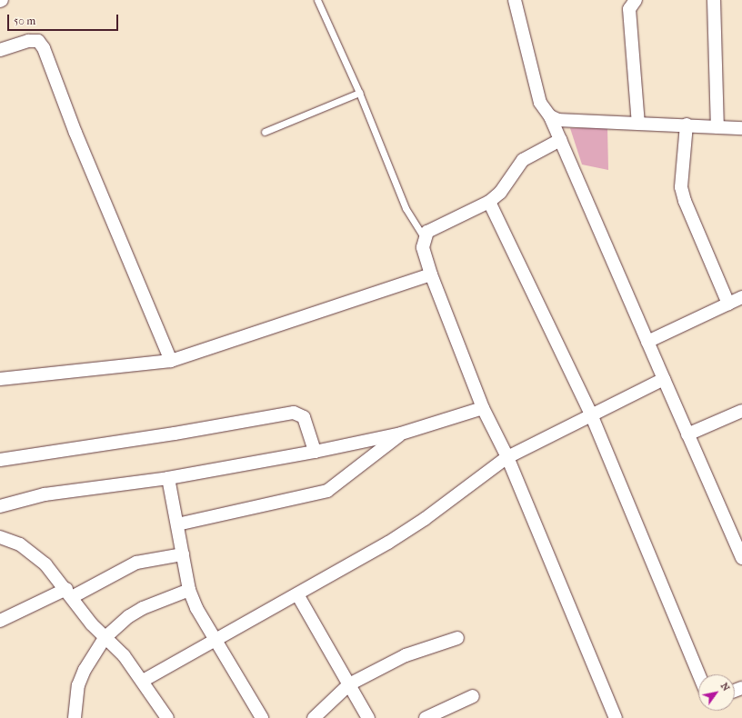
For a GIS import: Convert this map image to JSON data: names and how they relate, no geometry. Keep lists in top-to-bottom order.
{
  "scale_bar": "50 m",
  "north": "top right"
}
